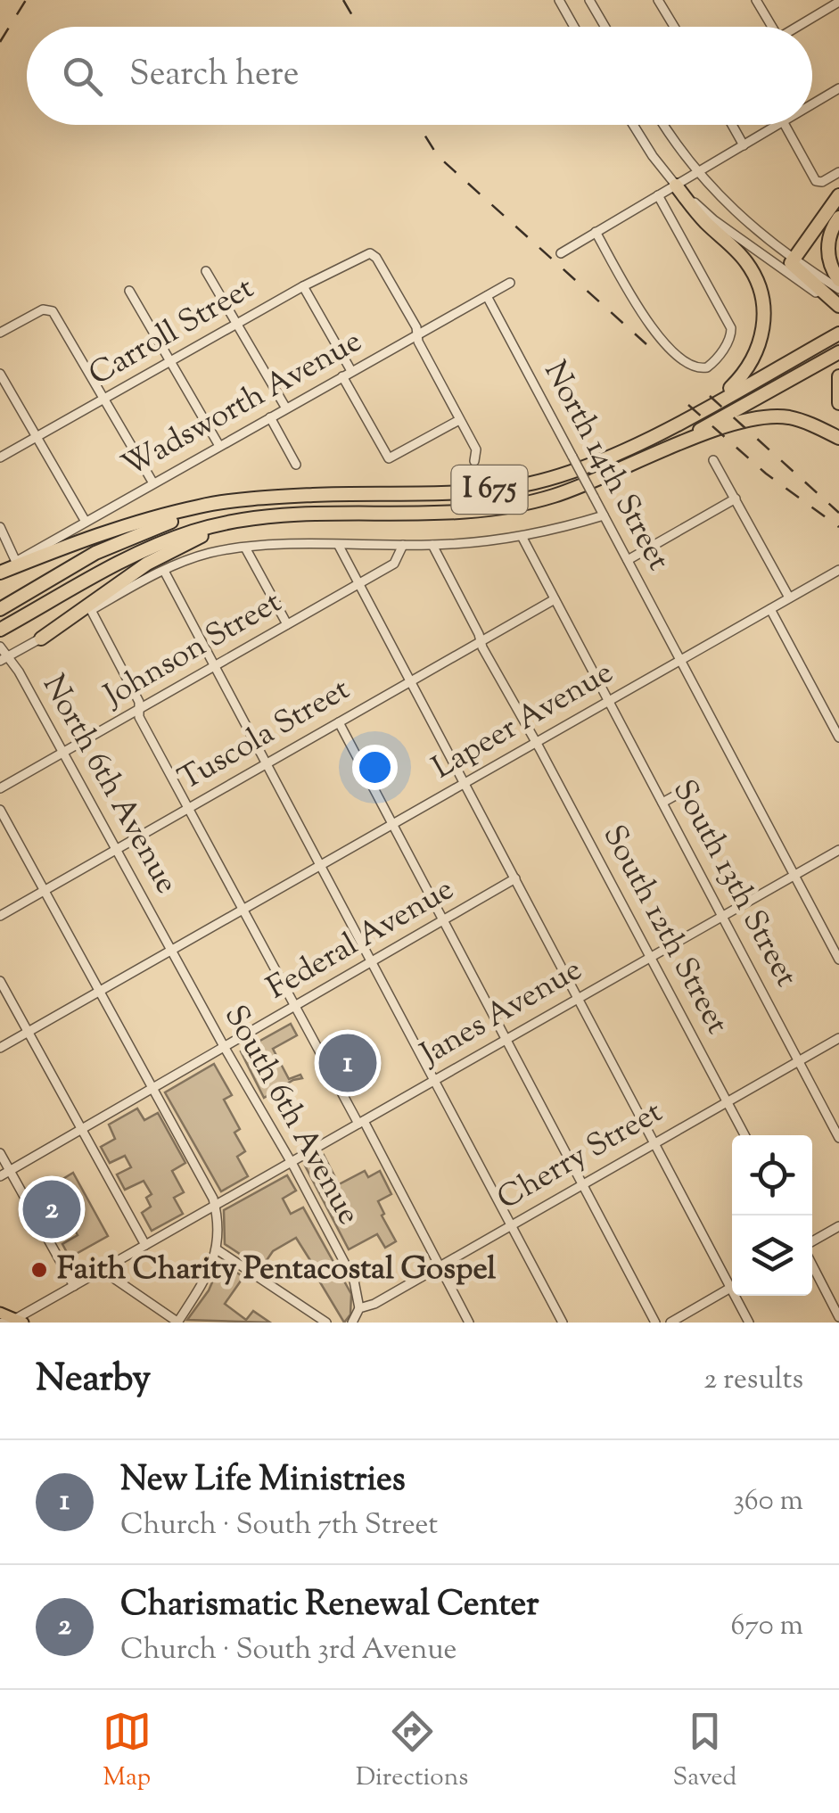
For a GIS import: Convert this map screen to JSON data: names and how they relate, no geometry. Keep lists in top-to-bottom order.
{
  "streets": {
    "highway": ["I 675"],
    "street": [
      "Carroll Street",
      "Wadsworth Avenue",
      "North 14th Street",
      "Johnson Street",
      "Lapeer Avenue",
      "Tuscola Street",
      "North 6th Avenue",
      "South 13th Street",
      "South 12th Street",
      "Federal Avenue",
      "Janes Avenue",
      "South 6th Avenue",
      "Cherry Street"
    ]
  },
  "crossings": [
    ["Carroll Street", "Wadsworth Avenue"],
    ["Wadsworth Avenue", "North 14th Street"],
    ["North 14th Street", "Lapeer Avenue"],
    ["North 14th Street", "Janes Avenue"],
    ["Johnson Street", "North 6th Avenue"],
    ["Lapeer Avenue", "North 6th Avenue"],
    ["Lapeer Avenue", "South 13th Street"],
    ["Lapeer Avenue", "South 12th Street"],
    ["Lapeer Avenue", "South 6th Avenue"],
    ["Tuscola Street", "North 6th Avenue"],
    ["Tuscola Street", "South 13th Street"],
    ["Tuscola Street", "South 12th Street"],
    ["North 6th Avenue", "South 6th Avenue"],
    ["South 13th Street", "Janes Avenue"],
    ["South 13th Street", "Cherry Street"],
    ["South 12th Street", "Janes Avenue"],
    ["South 12th Street", "Cherry Street"],
    ["Federal Avenue", "South 6th Avenue"],
    ["Janes Avenue", "South 6th Avenue"],
    ["South 6th Avenue", "Cherry Street"]
  ],
  "places": ["Faith Charity Pentacostal Gospel"],
  "page": {
    "search": "Search here",
    "pins": ["1", "2"],
    "heading": ["Nearby", "2 results"],
    "list": [
      {
        "mark": "1",
        "name": "New Life Ministries",
        "note": "Church · South 7th Street",
        "value": "360 m"
      },
      {
        "mark": "2",
        "name": "Charismatic Renewal Center",
        "note": "Church · South 3rd Avenue",
        "value": "670 m"
      }
    ],
    "nav": ["Map", "Directions", "Saved"]
  }
}
